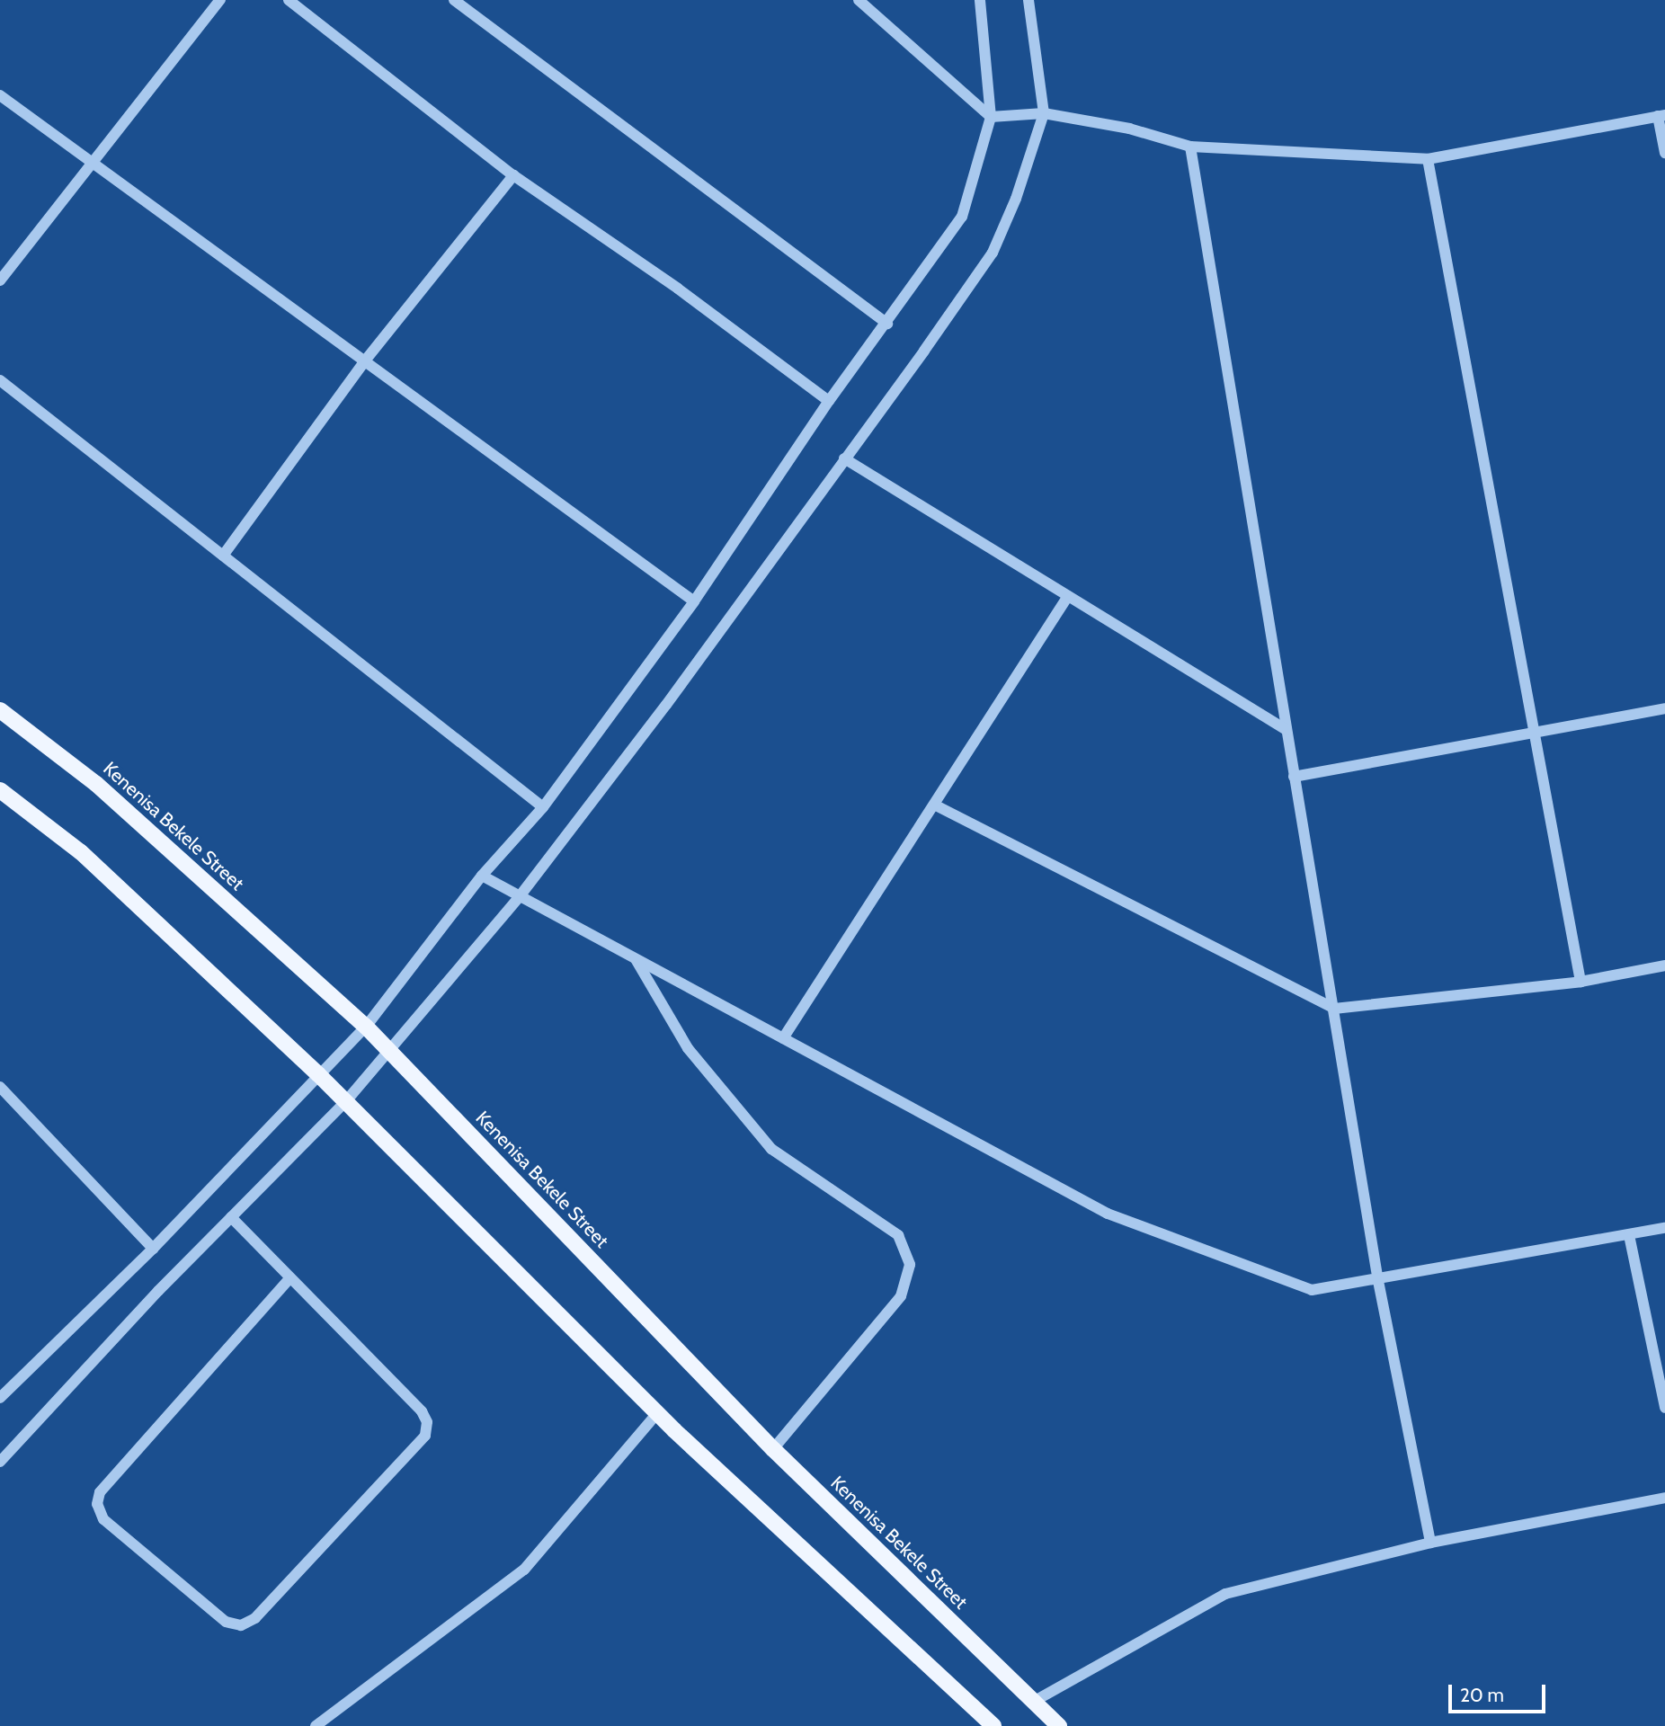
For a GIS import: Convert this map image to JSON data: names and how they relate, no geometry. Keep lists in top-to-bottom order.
{
  "streets": {
    "main road": ["Kenenisa Bekele Street"]
  },
  "scale_bar": "20 m"
}
